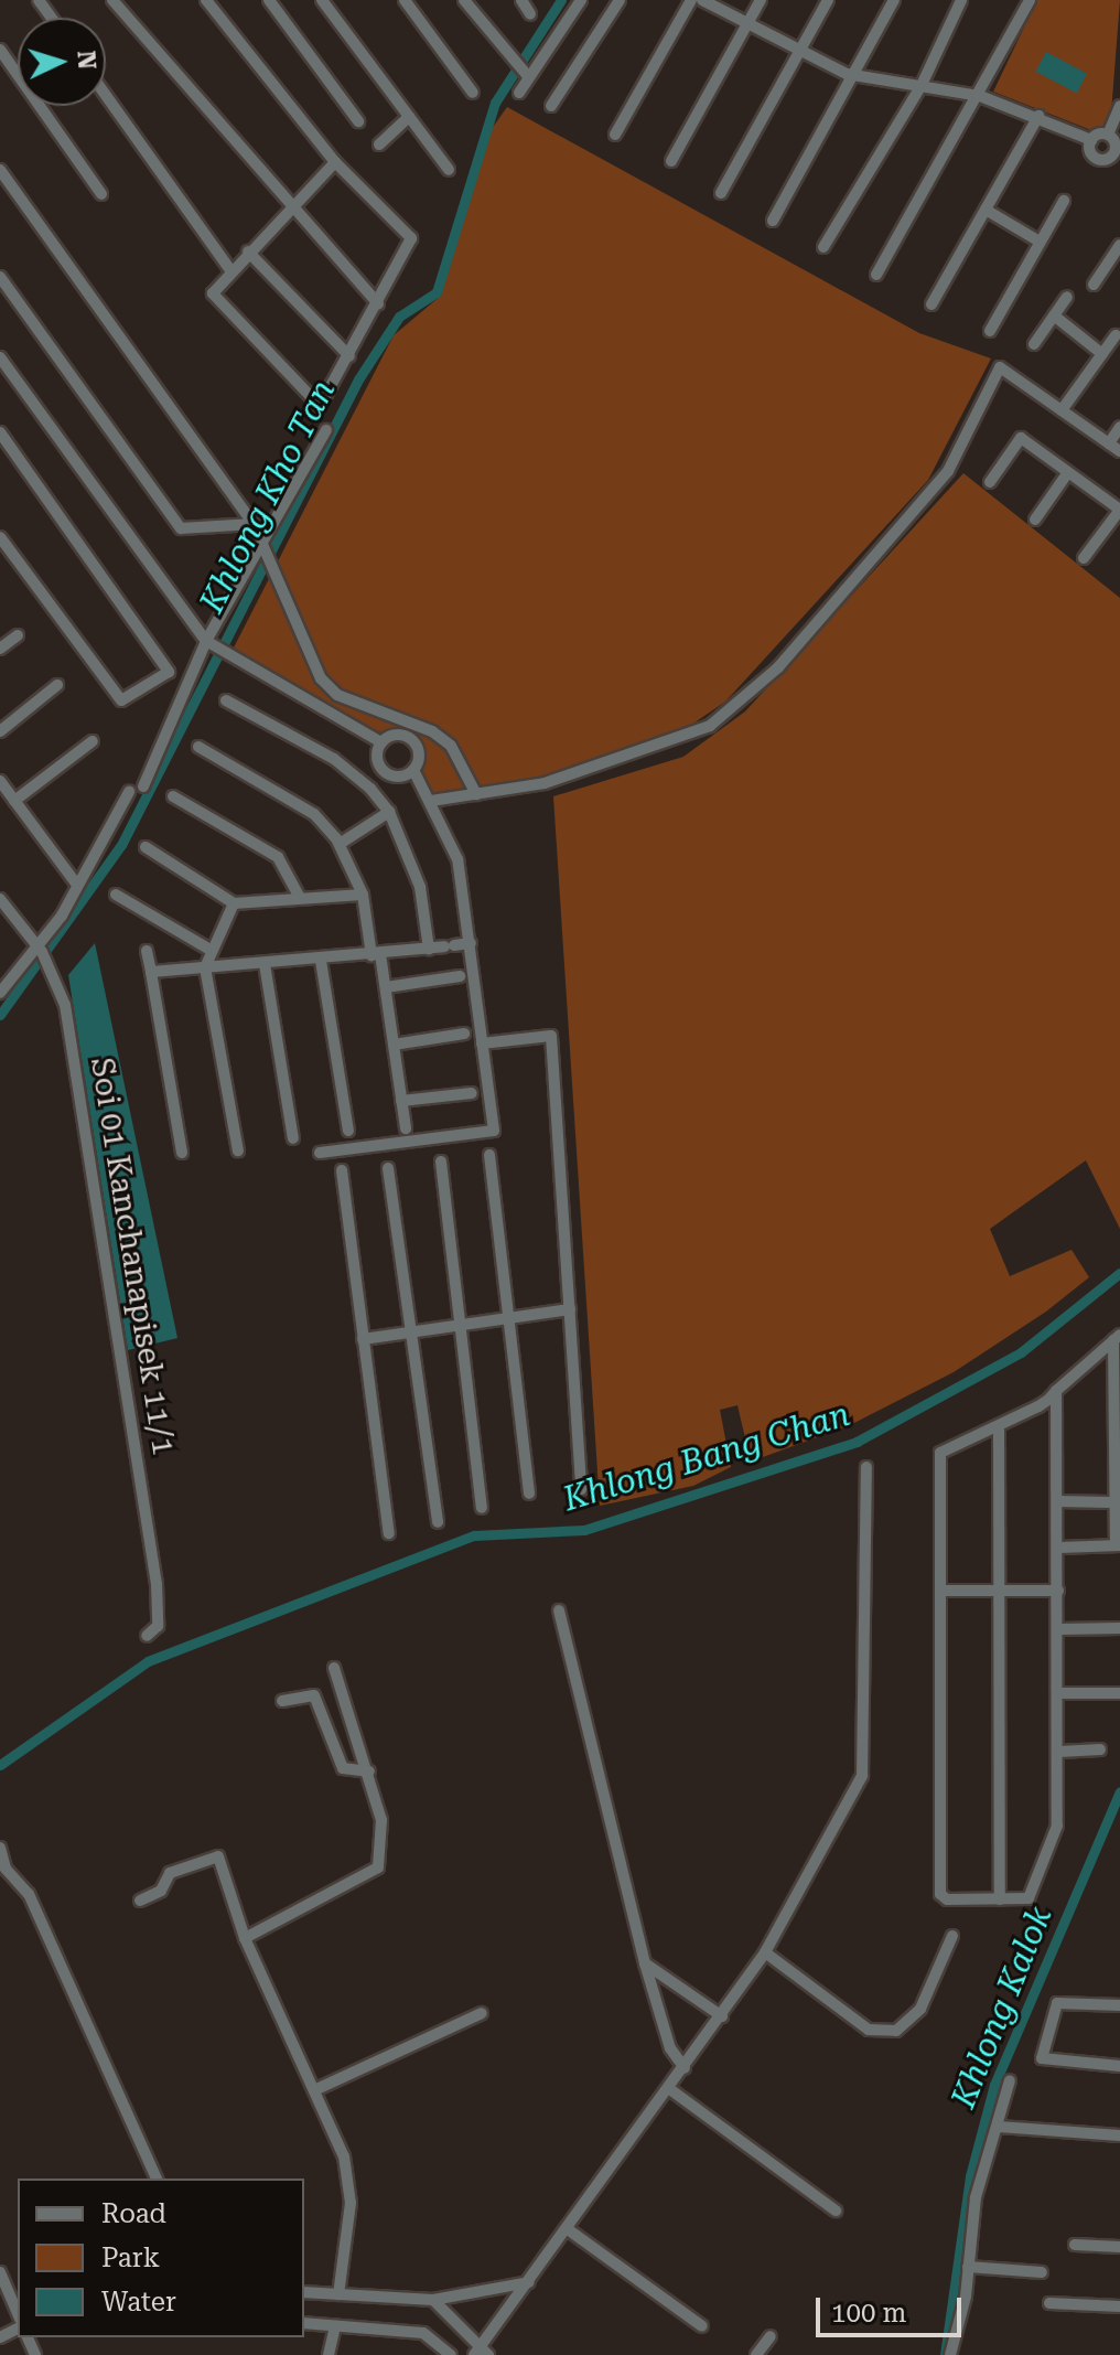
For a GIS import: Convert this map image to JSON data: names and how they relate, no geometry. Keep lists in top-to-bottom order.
{
  "streets": {
    "street": ["Soi 01 Kanchanapisek 11/1"]
  },
  "water": ["Khlong Kho Tan", "Khlong Bang Chan", "Khlong Kalok"],
  "legend": ["Road", "Park", "Water"],
  "scale_bar": "100 m",
  "north": "right"
}
